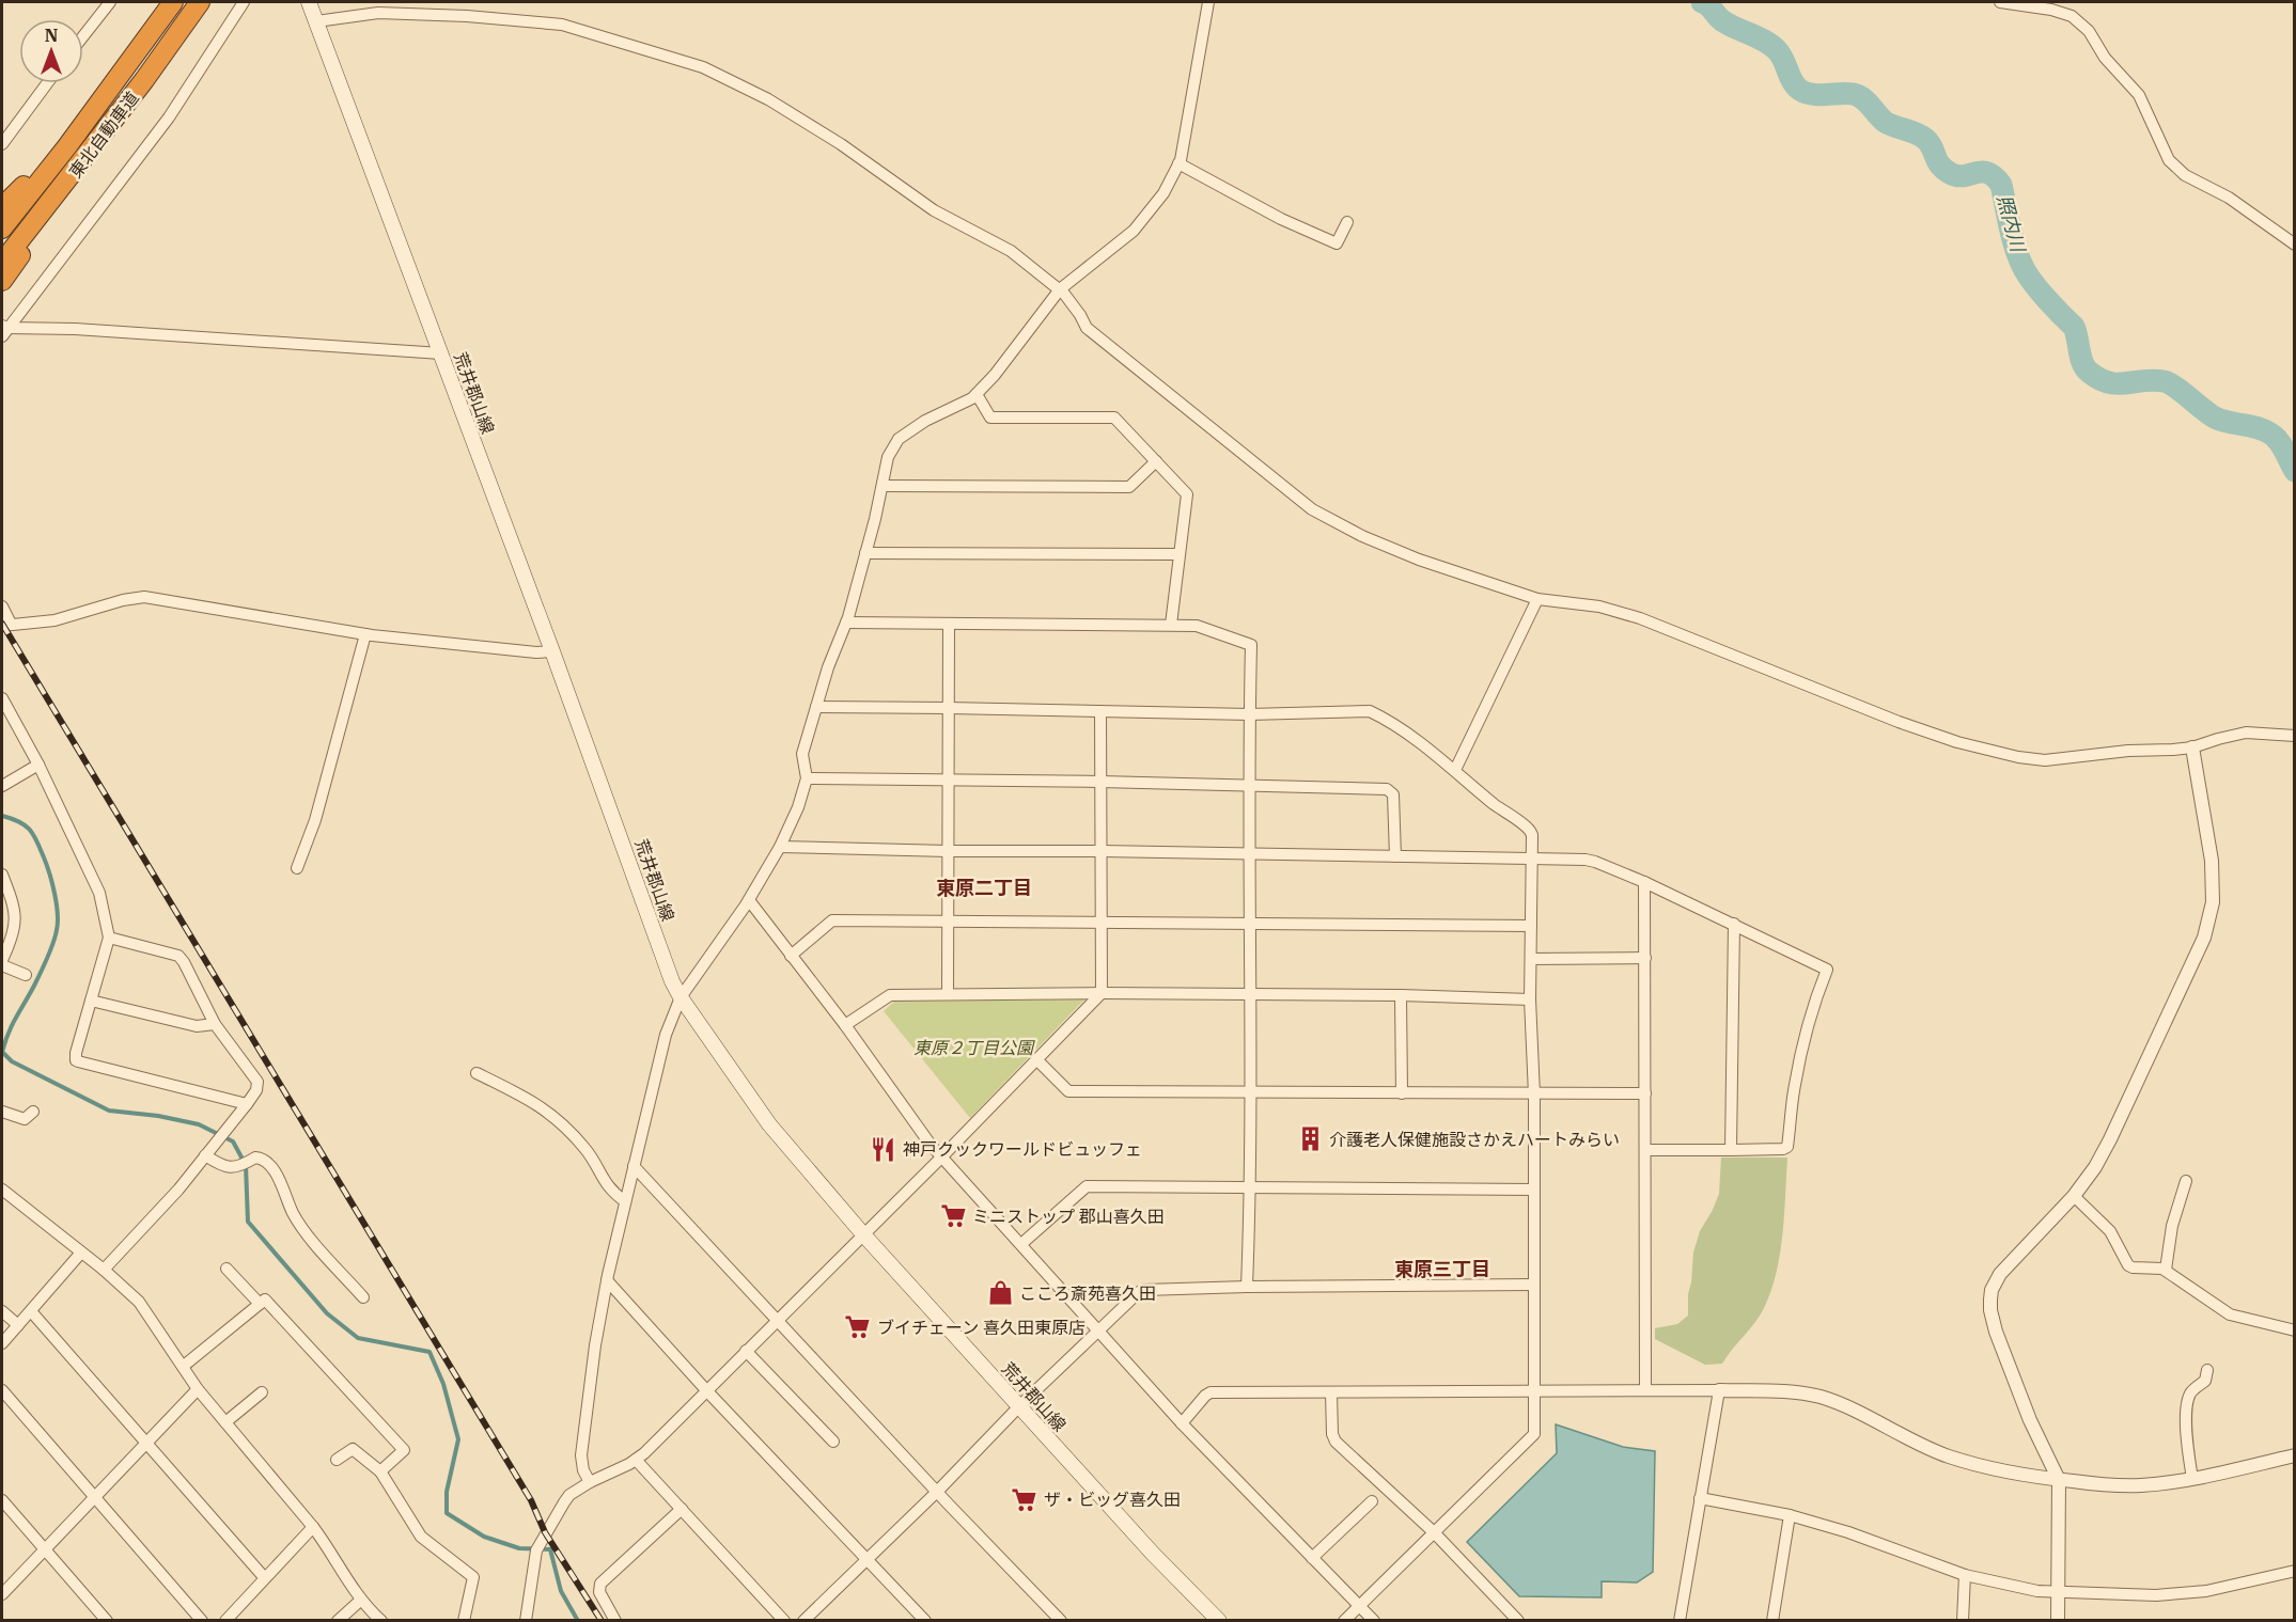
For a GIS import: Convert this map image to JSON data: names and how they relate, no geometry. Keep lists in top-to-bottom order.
{
  "streets": {
    "highway": ["東北自動車道"],
    "main road": ["荒井郡山線"]
  },
  "districts": ["東原二丁目", "東原三丁目"],
  "water": ["照内川"],
  "parks": ["東原２丁目公園"],
  "places": {
    "building": ["介護老人保健施設さかえハートみらい"],
    "restaurant": ["神戸クックワールドビュッフェ"],
    "supermarket": ["ミニストップ 郡山喜久田", "ブイチェーン 喜久田東原店", "ザ・ビッグ喜久田"],
    "shop": ["こころ斎苑喜久田"]
  },
  "north": "top"
}
